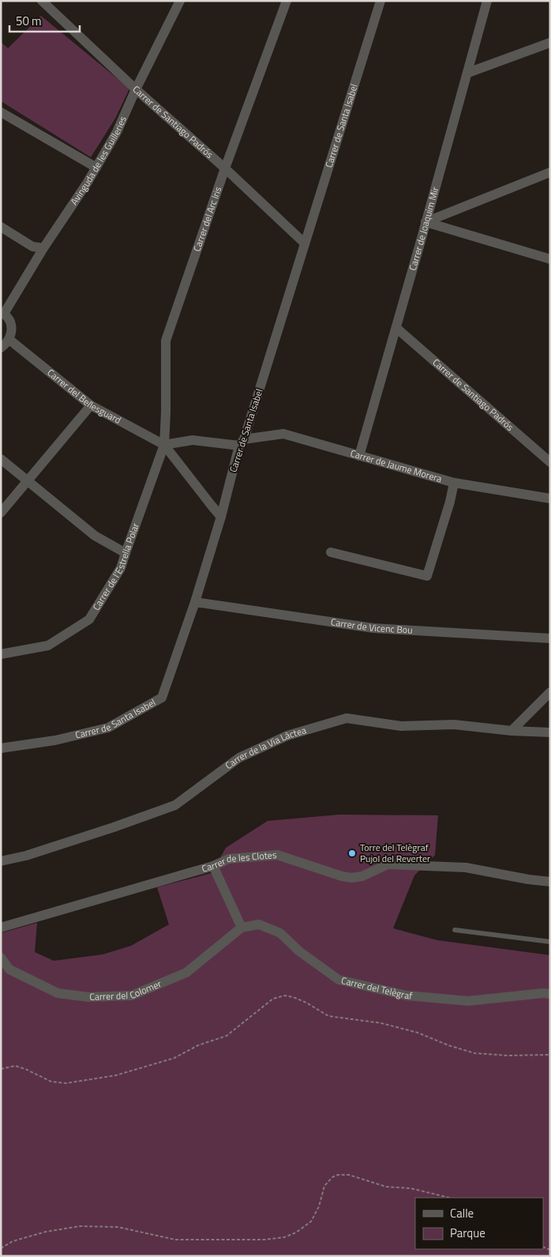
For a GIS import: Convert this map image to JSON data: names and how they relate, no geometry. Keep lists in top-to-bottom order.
{
  "streets": {
    "street": [
      "Carrer de Santiago Padrós",
      "Carrer de Santa Isabel",
      "Avinguda de les Guilleries",
      "Carrer del Arc Iris",
      "Carrer de Joaquim Mir",
      "Carrer del Bellesguard",
      "Carrer de Jaume Morera",
      "Carrer de l'Estrella Polar",
      "Carrer de Vicenc Bou",
      "Carrer de la Via Làctea",
      "Carrer de les Clotes",
      "Carrer del Telègraf",
      "Carrer del Colomer"
    ]
  },
  "crossings": [
    ["Carrer de Santiago Padrós", "Carrer de Santa Isabel"],
    ["Carrer de Santiago Padrós", "Avinguda de les Guilleries"],
    ["Carrer de Santiago Padrós", "Carrer del Arc Iris"],
    ["Carrer de Santiago Padrós", "Carrer de Joaquim Mir"],
    ["Carrer de Santa Isabel", "Carrer del Bellesguard"],
    ["Carrer de Santa Isabel", "Carrer de Jaume Morera"],
    ["Carrer de Santa Isabel", "Carrer de Vicenc Bou"],
    ["Carrer del Arc Iris", "Carrer del Bellesguard"],
    ["Carrer del Arc Iris", "Carrer de l'Estrella Polar"],
    ["Carrer de Joaquim Mir", "Carrer de Jaume Morera"],
    ["Carrer del Bellesguard", "Carrer de l'Estrella Polar"],
    ["Carrer del Telègraf", "Carrer del Colomer"]
  ],
  "places": ["Torre del Telègraf Pujol del Reverter"],
  "legend": ["Calle", "Parque"],
  "scale_bar": "50 m"
}
